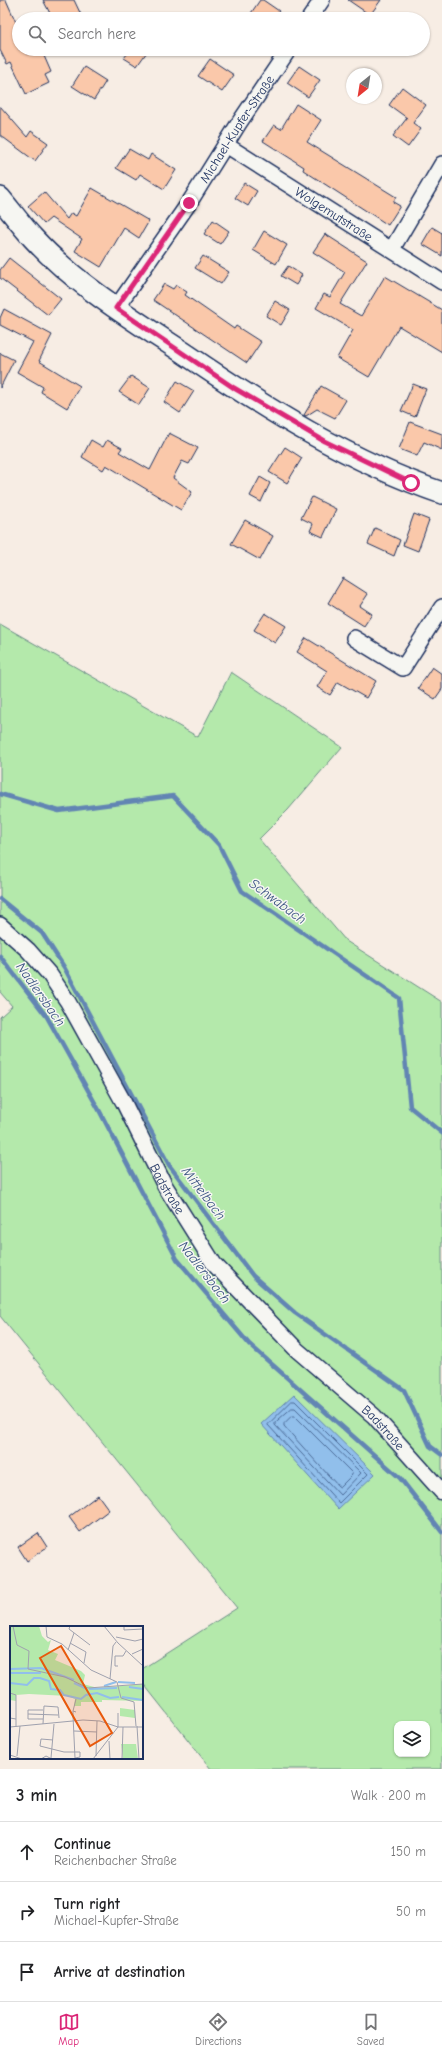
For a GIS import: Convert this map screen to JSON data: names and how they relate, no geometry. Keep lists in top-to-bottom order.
{
  "streets": {
    "street": ["Michael-Kupfer-Straße", "Wolgemutstraße", "Badstraße"]
  },
  "crossings": [
    ["Michael-Kupfer-Straße", "Wolgemutstraße"]
  ],
  "water": ["Schwabach", "Nadlersbach", "Mittelbach"],
  "north": "bottom left",
  "page": {
    "search": "Search here",
    "heading": ["3 min", "Walk · 200 m"],
    "list": [
      ["Continue", "Reichenbacher Straße", "150 m"],
      ["Turn right", "Michael-Kupfer-Straße", "50 m"],
      "Arrive at destination"
    ],
    "nav": ["Map", "Directions", "Saved"]
  }
}
